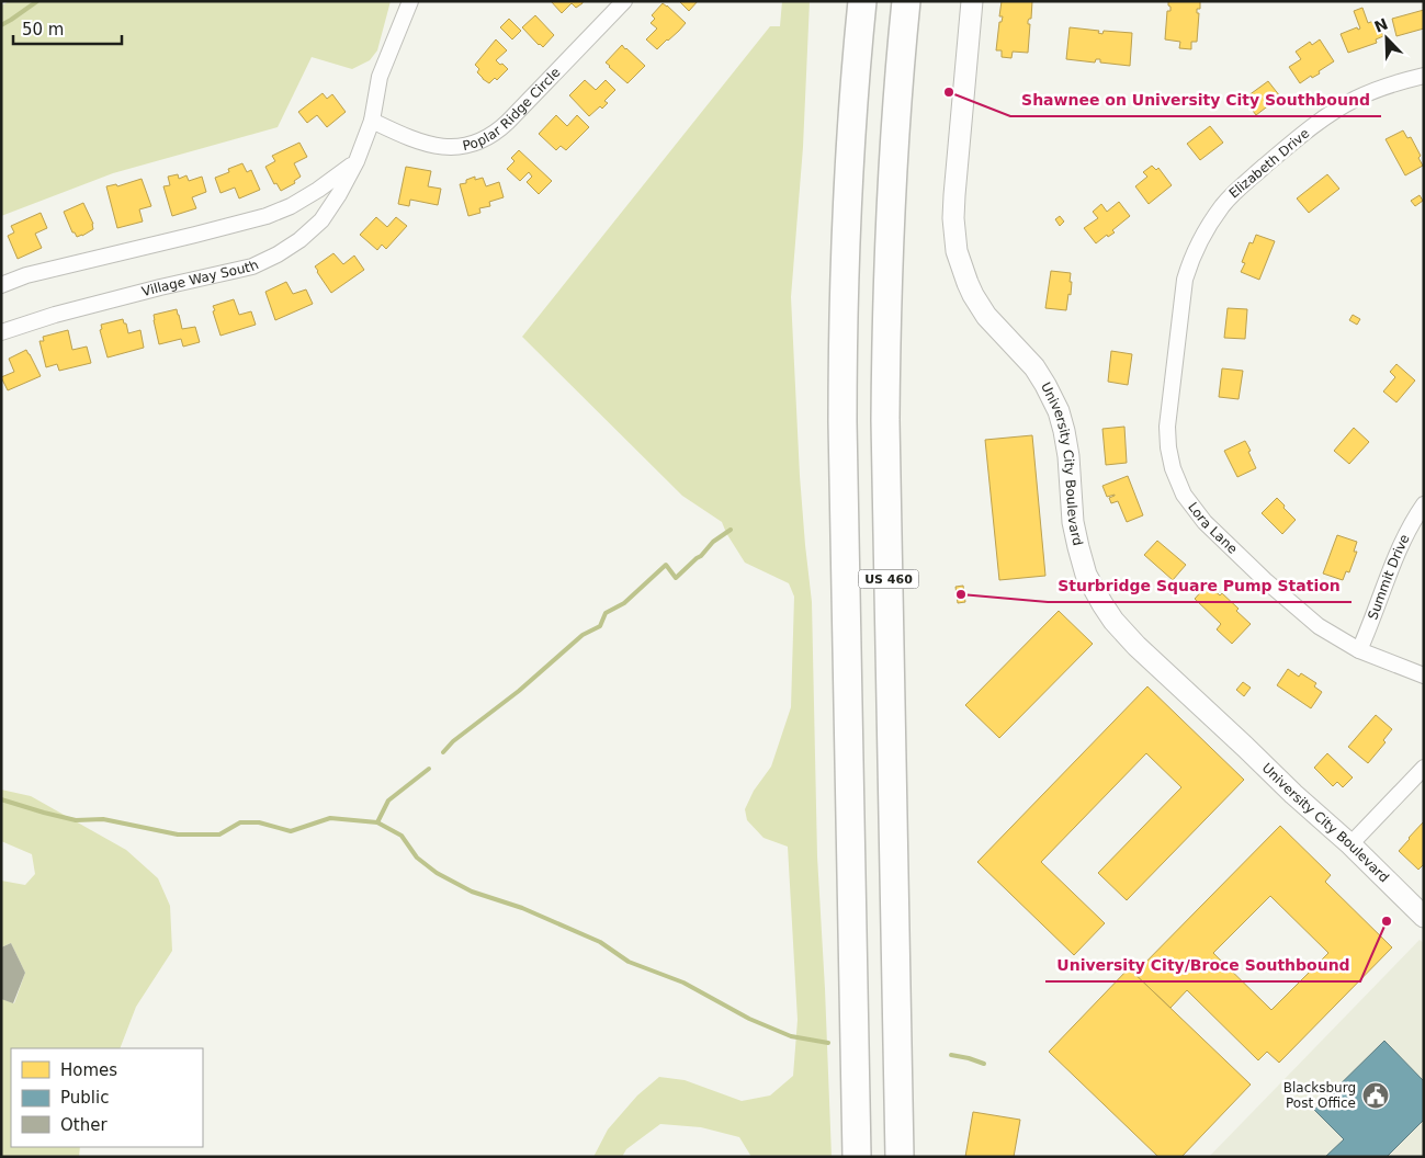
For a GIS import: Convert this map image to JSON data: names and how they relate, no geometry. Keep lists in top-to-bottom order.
{
  "streets": {
    "highway": ["US 460"],
    "main road": ["University City Boulevard"],
    "street": [
      "Poplar Ridge Circle",
      "Elizabeth Drive",
      "Village Way South",
      "Lora Lane",
      "Summit Drive"
    ]
  },
  "crossings": [
    ["Poplar Ridge Circle", "Village Way South"],
    ["Elizabeth Drive", "Lora Lane"],
    ["Lora Lane", "Summit Drive"]
  ],
  "places": {
    "other": ["Shawnee on University City Southbound", "Sturbridge Square Pump Station", "University City/Broce Southbound"],
    "public building": ["Blacksburg Post Office"]
  },
  "legend": ["Homes", "Public", "Other"],
  "scale_bar": "50 m",
  "north": "top left"
}
